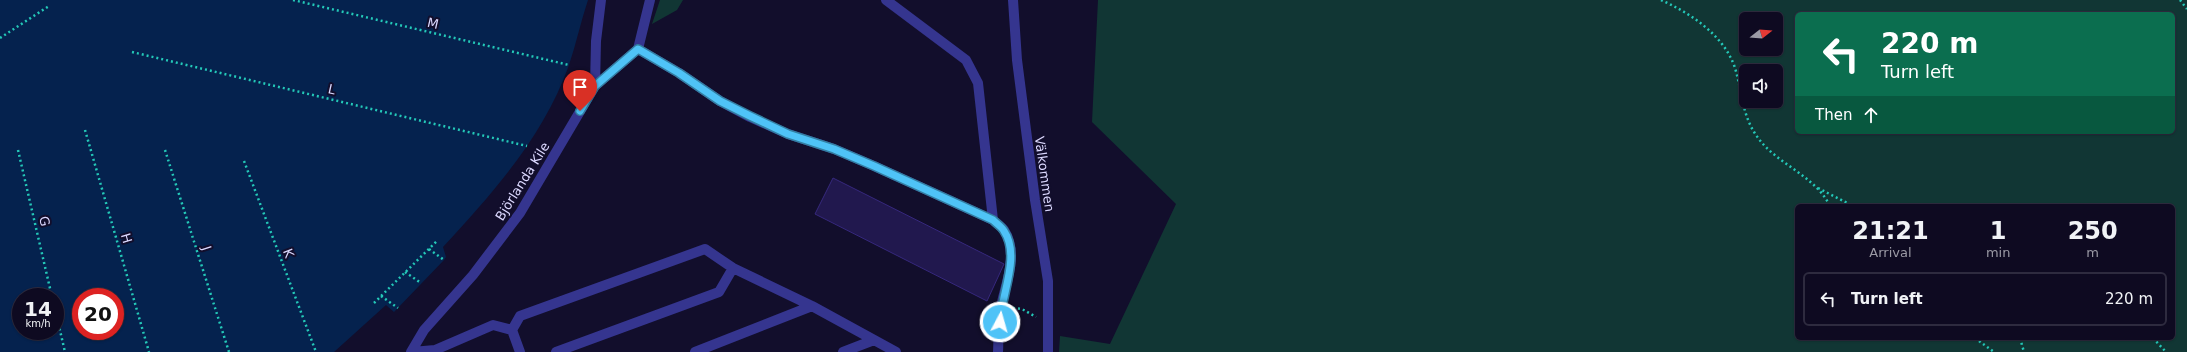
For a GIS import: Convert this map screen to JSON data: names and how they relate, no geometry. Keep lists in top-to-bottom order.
{
  "streets": {
    "street": ["Välkommen", "Björlanda Kile"],
    "path": [
      "M",
      "L",
      "G",
      "H",
      "J",
      "K"
    ]
  },
  "north": "right",
  "page": {
    "turn": ["220 m", "Turn left"],
    "then": "Then",
    "eta": [
      "21:21",
      "Arrival",
      "1",
      "min",
      "250",
      "m"
    ],
    "list": [
      {
        "name": "Turn left",
        "value": "220 m"
      }
    ],
    "speed": "14 km/h",
    "limit": "20"
  }
}
